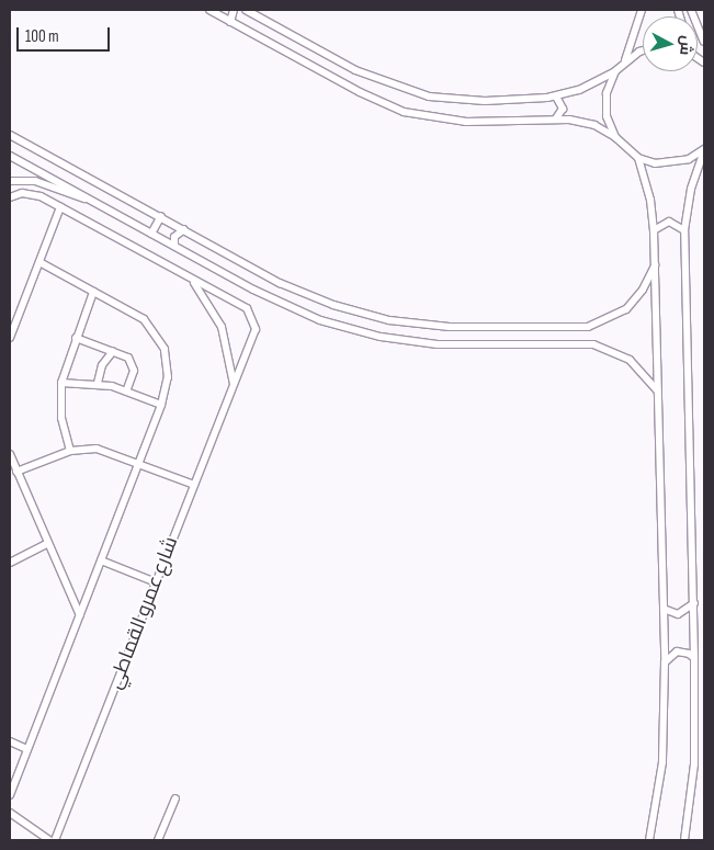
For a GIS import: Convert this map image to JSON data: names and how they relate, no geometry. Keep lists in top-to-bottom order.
{
  "streets": {
    "street": ["شارع عمرو القماطي"]
  },
  "scale_bar": "100 m",
  "north": "right"
}
